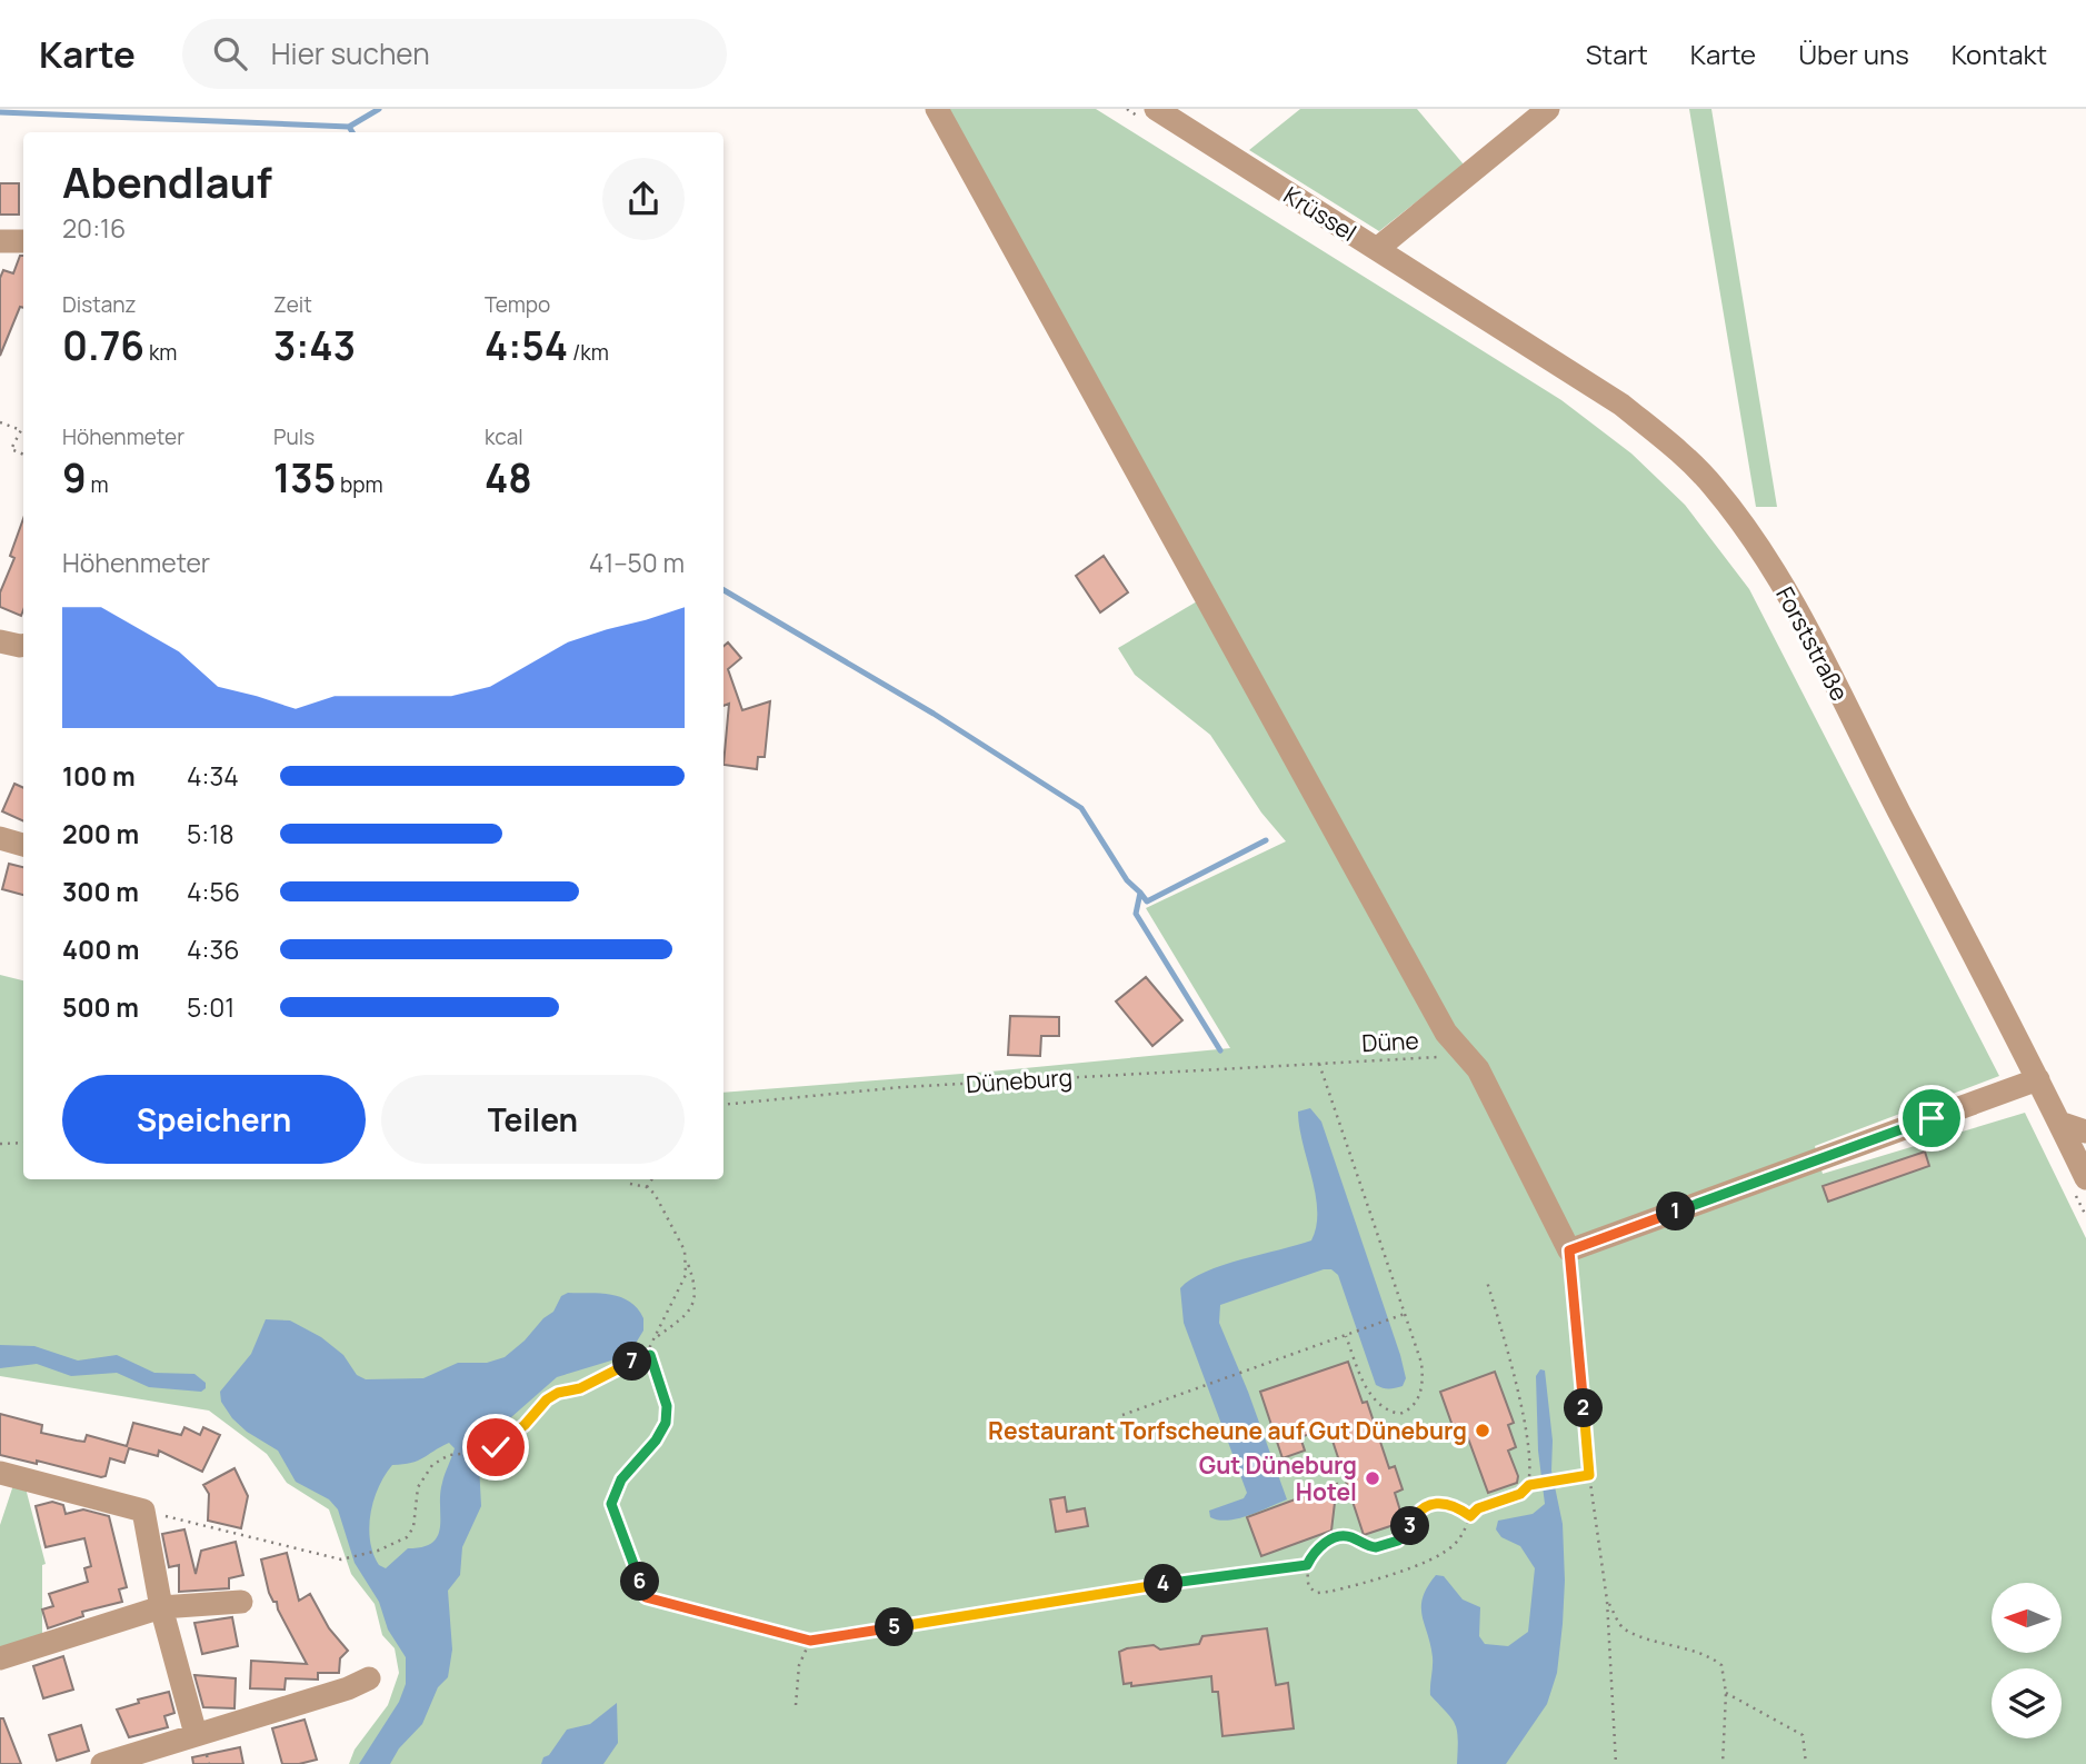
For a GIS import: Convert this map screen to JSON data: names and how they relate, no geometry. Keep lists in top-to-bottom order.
{
  "streets": {
    "street": ["Krüssel", "Forststraße"],
    "path": ["Düne", "Düneburg"]
  },
  "crossings": [
    ["Krüssel", "Forststraße"],
    ["Düne", "Düneburg"]
  ],
  "places": ["Restaurant Torfscheune auf Gut Düneburg", "Gut Düneburg Hotel"],
  "north": "left",
  "page": {
    "header": "Karte",
    "search": "Hier suchen",
    "nav": [
      "Start",
      "Karte",
      "Über uns",
      "Kontakt"
    ],
    "heading": ["Abendlauf", "20:16"],
    "stats": [
      ["Distanz", "0.76 km"],
      ["Zeit", "3:43"],
      ["Tempo", "4:54 /km"],
      ["Höhenmeter", "9 m"],
      ["Puls", "135 bpm"],
      ["kcal", "48"]
    ],
    "chart": ["Höhenmeter", "41–50 m"],
    "list": [
      {
        "name": "100 m",
        "note": "4:34"
      },
      {
        "name": "200 m",
        "note": "5:18"
      },
      {
        "name": "300 m",
        "note": "4:56"
      },
      {
        "name": "400 m",
        "note": "4:36"
      },
      {
        "name": "500 m",
        "note": "5:01"
      }
    ],
    "buttons": ["Speichern", "Teilen"],
    "pins": [
      "1",
      "7",
      "2",
      "3",
      "6",
      "4",
      "5"
    ]
  }
}
